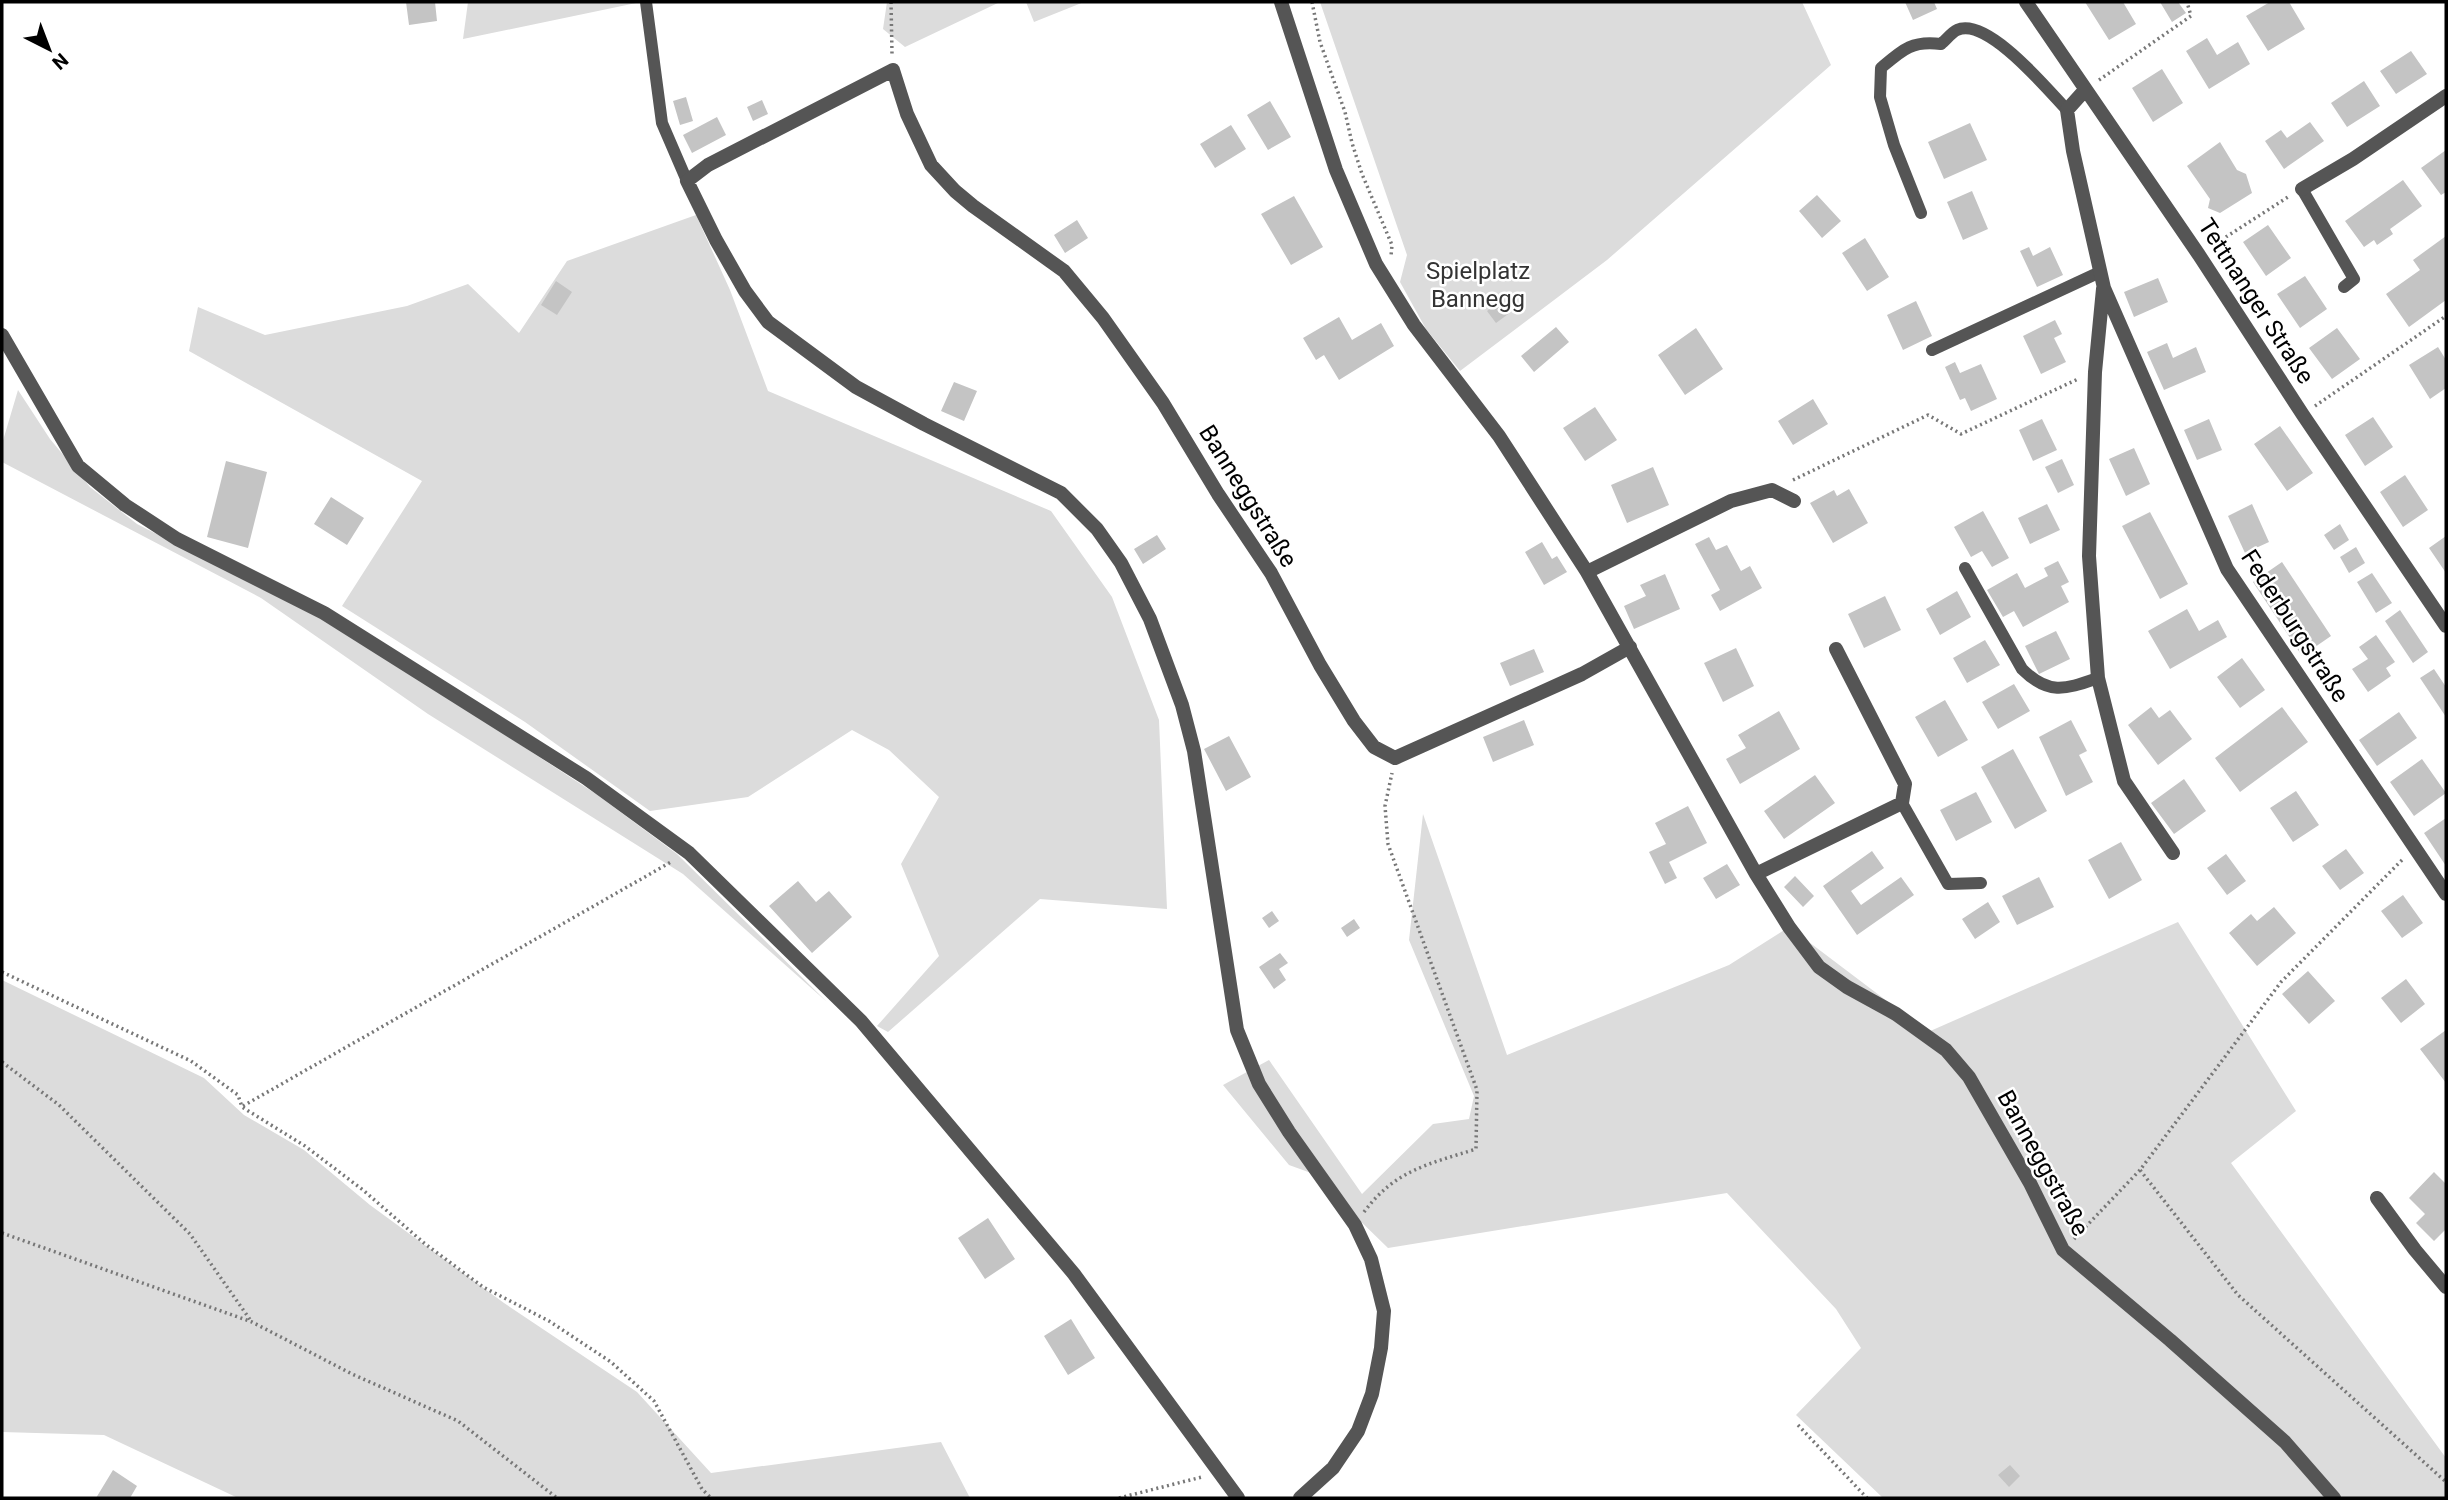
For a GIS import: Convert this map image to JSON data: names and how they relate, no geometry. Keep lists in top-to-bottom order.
{
  "streets": {
    "street": ["Tettnanger Straße", "Banneggstraße", "Federburgstraße"]
  },
  "parks": ["Spielplatz Bannegg"],
  "north": "bottom right"
}
